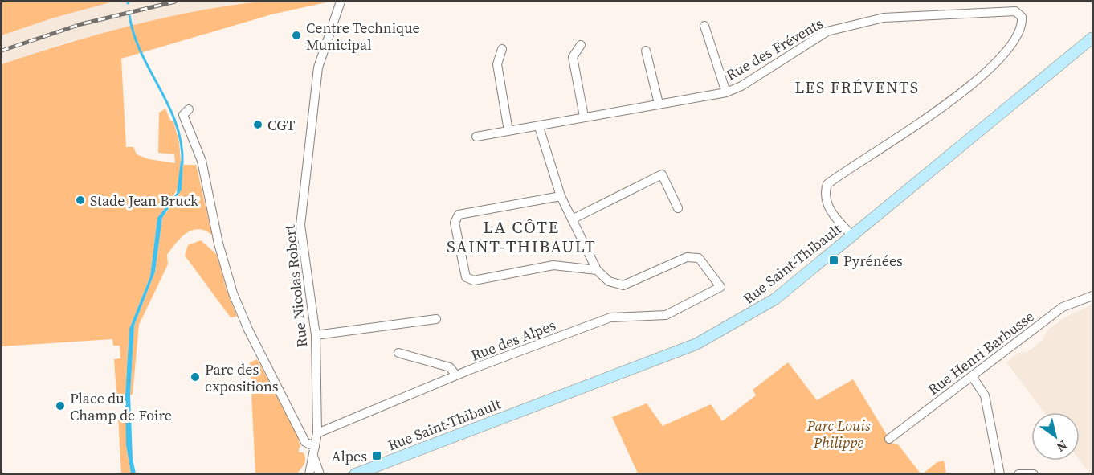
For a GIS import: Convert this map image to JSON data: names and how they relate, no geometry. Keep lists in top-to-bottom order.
{
  "streets": {
    "main road": ["Rue Saint-Thibault"],
    "street": [
      "Rue des Frévents",
      "Rue Nicolas Robert",
      "Rue des Alpes",
      "Rue Henri Barbusse"
    ]
  },
  "crossings": [
    ["Rue des Frévents", "Rue Saint-Thibault"],
    ["Rue Nicolas Robert", "Rue des Alpes"]
  ],
  "districts": ["LES FRÉVENTS", "LA CÔTE SAINT-THIBAULT"],
  "parks": ["Parc Louis Philippe"],
  "places": {
    "other": [
      "Centre Technique Municipal",
      "CGT",
      "Stade Jean Bruck",
      "Parc des expositions",
      "Place du Champ de Foire"
    ],
    "transit": ["Pyrénées", "Alpes"]
  },
  "north": "bottom right"
}
